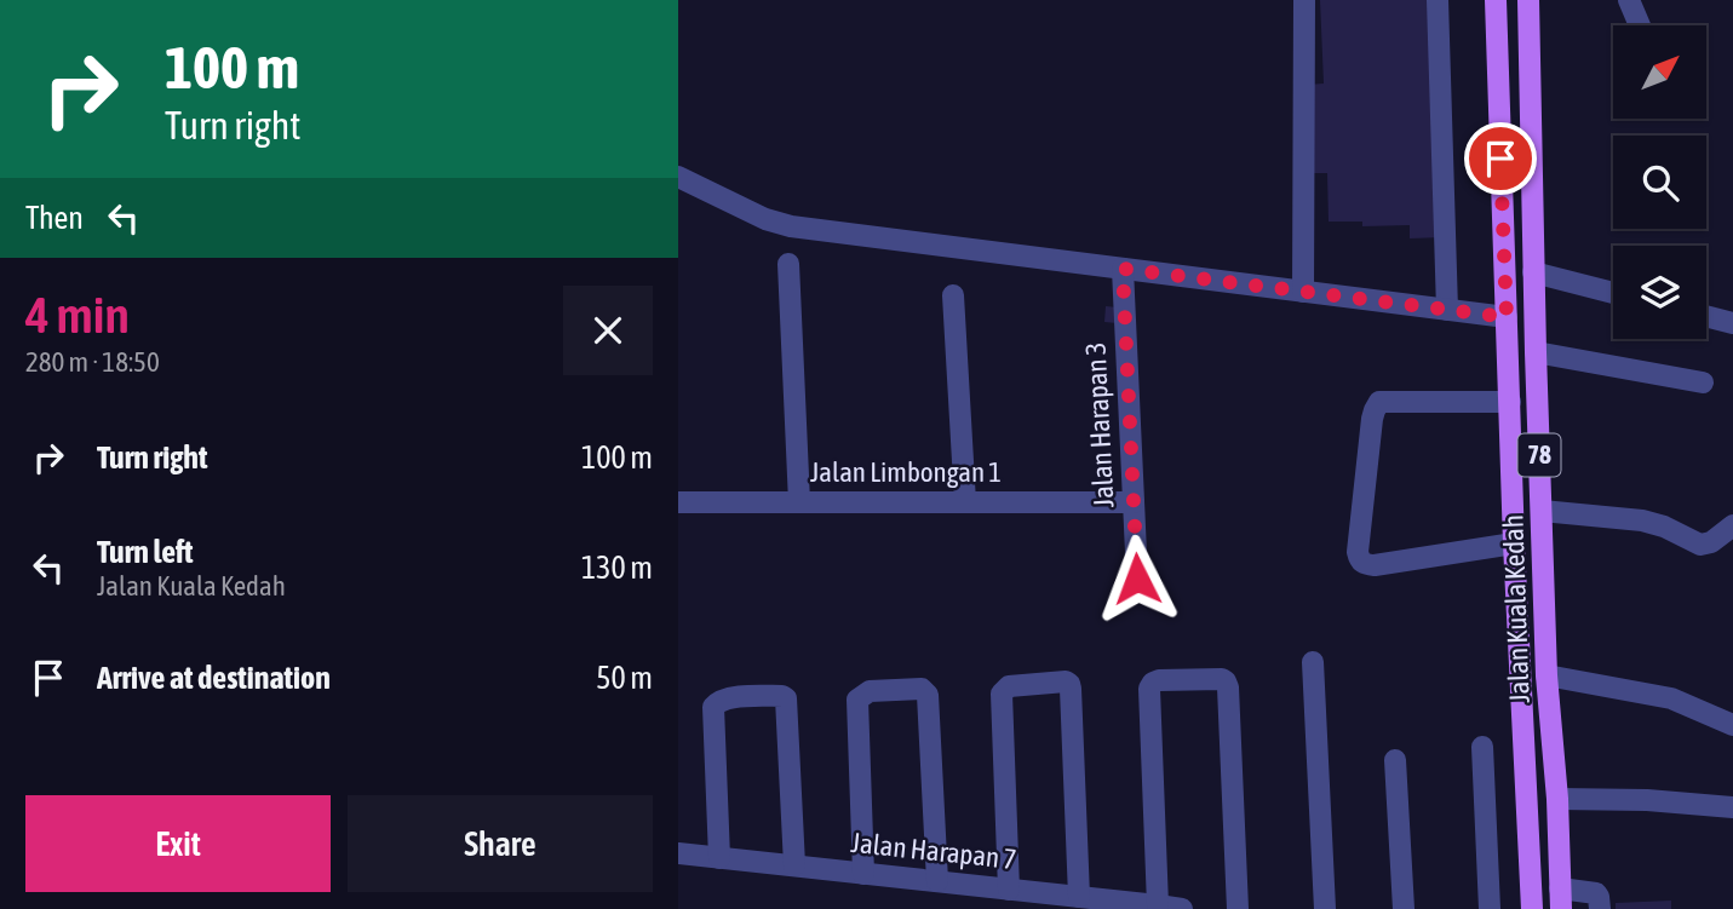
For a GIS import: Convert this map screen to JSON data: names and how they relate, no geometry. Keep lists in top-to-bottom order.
{
  "streets": {
    "main road": ["78", "Jalan Kuala Kedah"],
    "street": ["Jalan Harapan 3", "Jalan Limbongan 1", "Jalan Harapan 7"]
  },
  "crossings": [
    ["Jalan Harapan 3", "Jalan Limbongan 1"]
  ],
  "north": "top right",
  "page": {
    "turn": ["100 m", "Turn right"],
    "then": "Then",
    "heading": ["4 min", "280 m · 18:50"],
    "list": [
      {
        "name": "Turn right",
        "value": "100 m"
      },
      {
        "name": "Turn left",
        "note": "Jalan Kuala Kedah",
        "value": "130 m"
      },
      {
        "name": "Arrive at destination",
        "value": "50 m"
      }
    ],
    "buttons": ["Exit", "Share"]
  }
}
